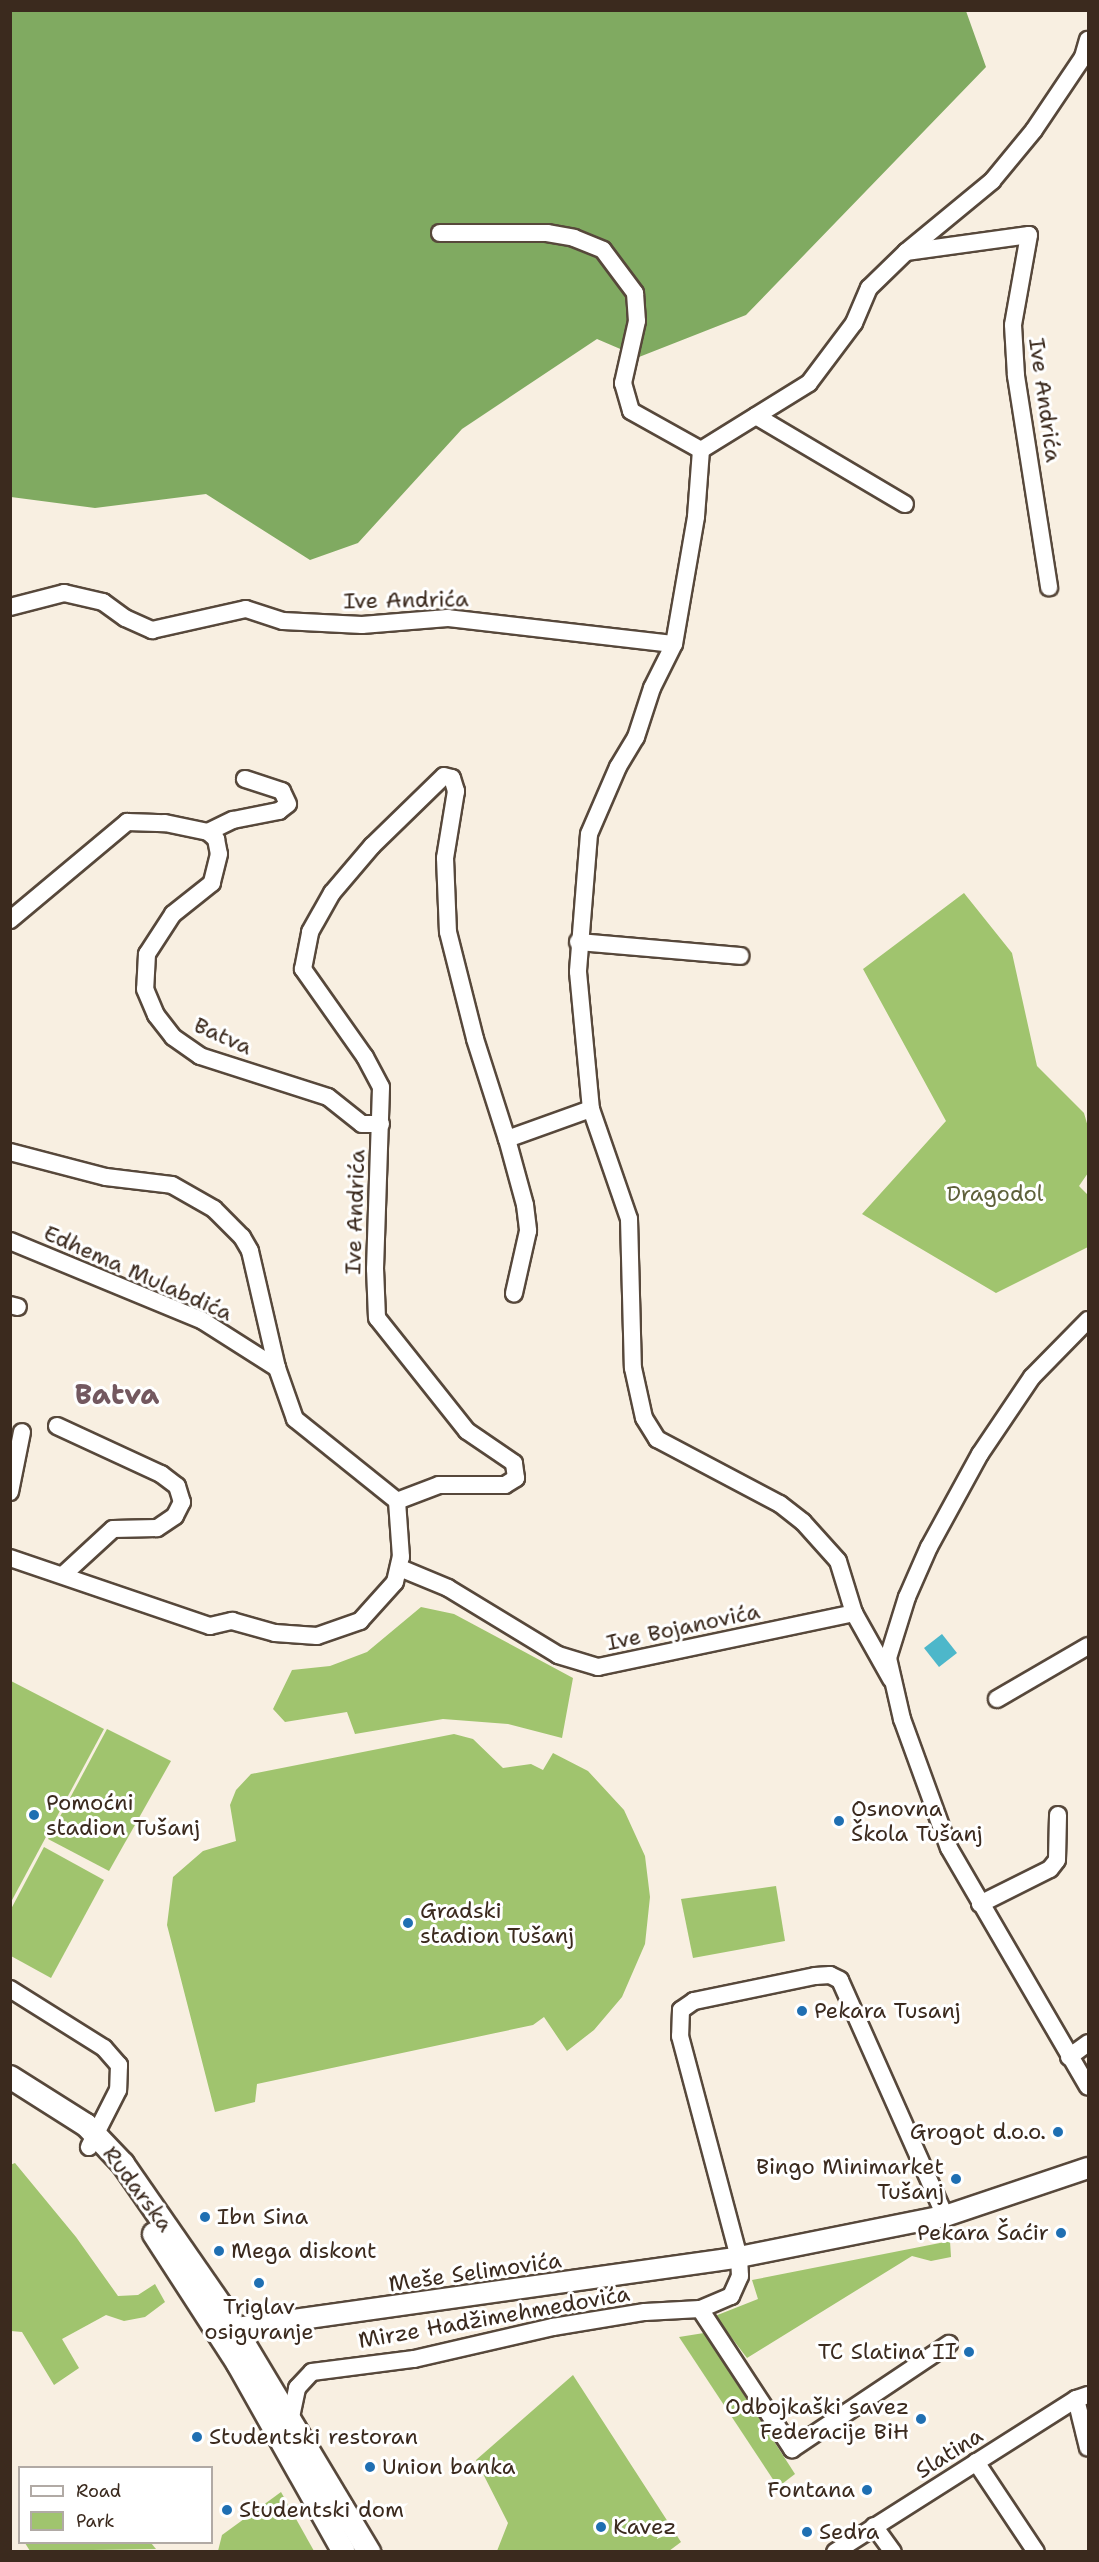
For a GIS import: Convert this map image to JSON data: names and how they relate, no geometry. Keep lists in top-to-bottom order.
{
  "streets": {
    "main road": ["Rudarska"],
    "street": [
      "Ive Andrića",
      "Batva",
      "Edhema Mulabdića",
      "Ive Bojanovića",
      "Meše Selimovića",
      "Mirze Hadžimehmedovića",
      "Slatina"
    ]
  },
  "crossings": [
    ["Ive Andrića", "Batva"],
    ["Rudarska", "Meše Selimovića"],
    ["Meše Selimovića", "Mirze Hadžimehmedovića"]
  ],
  "districts": ["Batva"],
  "parks": ["Dragodol"],
  "places": [
    "Pomoćni stadion Tušanj",
    "Osnovna Škola Tušanj",
    "Gradski stadion Tušanj",
    "Pekara Tusanj",
    "Grogot d.o.o.",
    "Bingo Minimarket Tušanj",
    "Ibn Sina",
    "Pekara Šaćir",
    "Mega diskont",
    "Triglav osiguranje",
    "TC Slatina II",
    "Odbojkaški savez Federacije BiH",
    "Studentski restoran",
    "Union banka",
    "Fontana",
    "Studentski dom",
    "Kavez",
    "Sedra"
  ],
  "legend": ["Road", "Park"]
}
